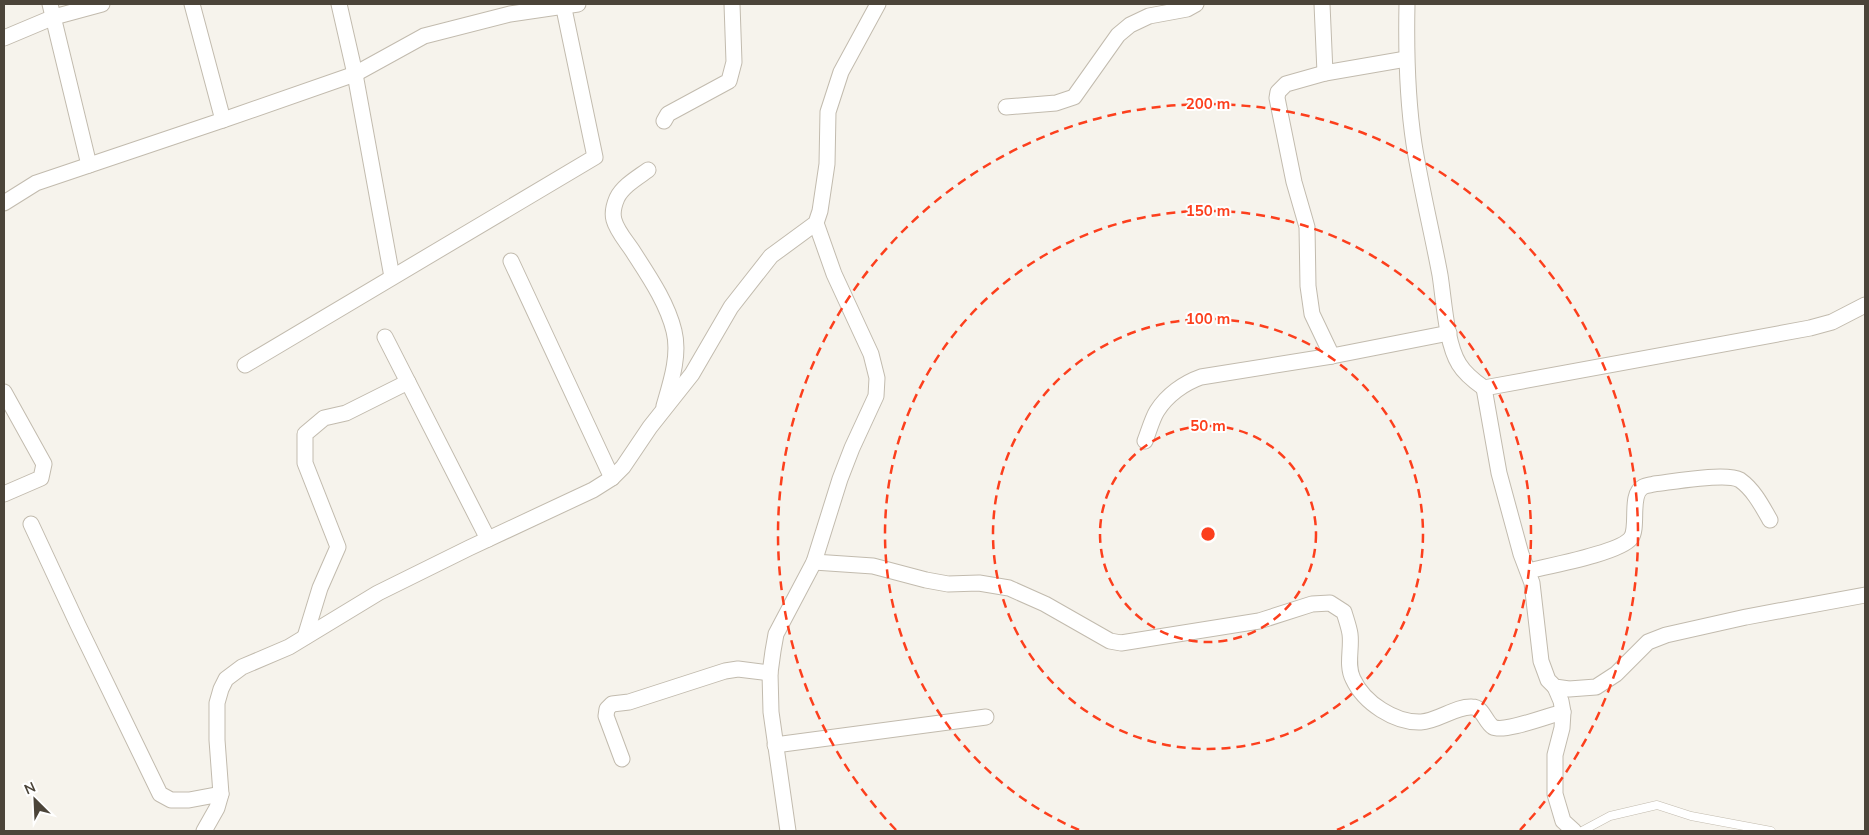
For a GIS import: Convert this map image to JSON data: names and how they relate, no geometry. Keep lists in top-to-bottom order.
{
  "north": "top left",
  "rings": [
    "200 m",
    "150 m",
    "100 m",
    "50 m"
  ]
}
